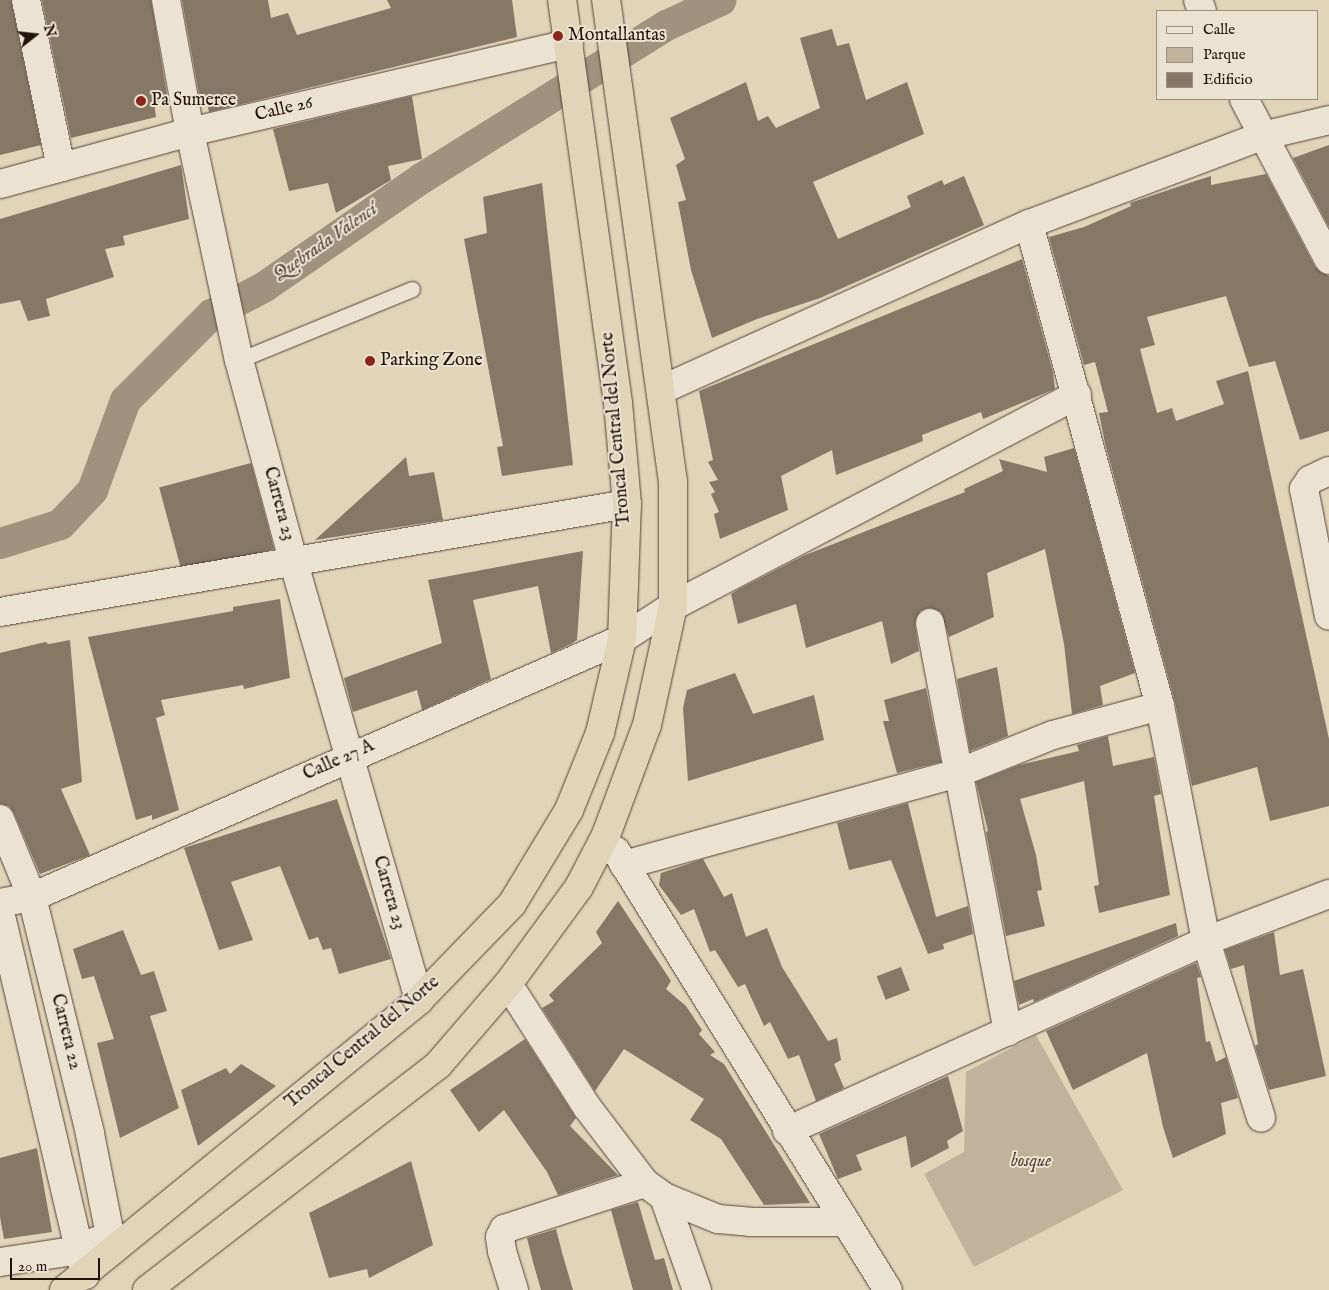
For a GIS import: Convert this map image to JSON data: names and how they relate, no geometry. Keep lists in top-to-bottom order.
{
  "streets": {
    "highway": ["Troncal Central del Norte"],
    "street": [
      "Calle 26",
      "Carrera 23",
      "Calle 27 A",
      "Carrera 22"
    ]
  },
  "crossings": [
    ["Calle 26", "Troncal Central del Norte"],
    ["Calle 26", "Carrera 23"],
    ["Troncal Central del Norte", "Carrera 23"],
    ["Troncal Central del Norte", "Calle 27 A"],
    ["Troncal Central del Norte", "Carrera 22"],
    ["Carrera 23", "Calle 27 A"],
    ["Calle 27 A", "Carrera 22"]
  ],
  "water": ["Quebrada Valencí"],
  "parks": ["bosque"],
  "places": ["Montallantas", "Pa Sumerce", "Parking Zone"],
  "legend": ["Calle", "Parque", "Edificio"],
  "scale_bar": "20 m",
  "north": "right"
}
